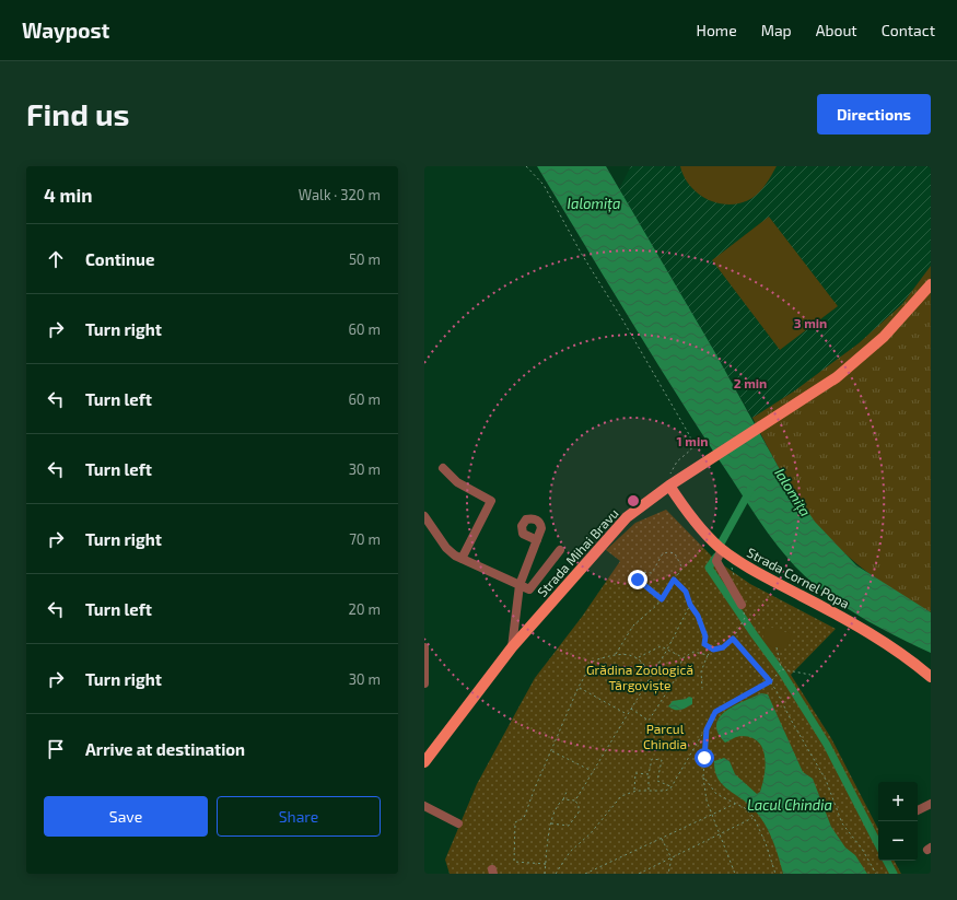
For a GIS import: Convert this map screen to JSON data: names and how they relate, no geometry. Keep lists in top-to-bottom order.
{
  "streets": {
    "main road": ["Strada Mihai Bravu", "Strada Cornel Popa"]
  },
  "crossings": [
    ["Strada Mihai Bravu", "Strada Cornel Popa"]
  ],
  "water": ["Ialomița", "Lacul Chindia"],
  "parks": ["Grădina Zoologică Târgoviște", "Parcul Chindia"],
  "page": {
    "header": "Waypost",
    "nav": [
      "Home",
      "Map",
      "About",
      "Contact"
    ],
    "buttons": [
      "Directions",
      ["Save", "Share"]
    ],
    "title": "Find us",
    "heading": ["4 min", "Walk · 320 m"],
    "list": [
      ["Continue", "50 m"],
      ["Turn right", "60 m"],
      ["Turn left", "60 m"],
      ["Turn left", "30 m"],
      ["Turn right", "70 m"],
      ["Turn left", "20 m"],
      ["Turn right", "30 m"],
      "Arrive at destination"
    ],
    "map_buttons": ["+", "−"]
  },
  "rings": ["3 min", "2 min", "1 min"]
}
